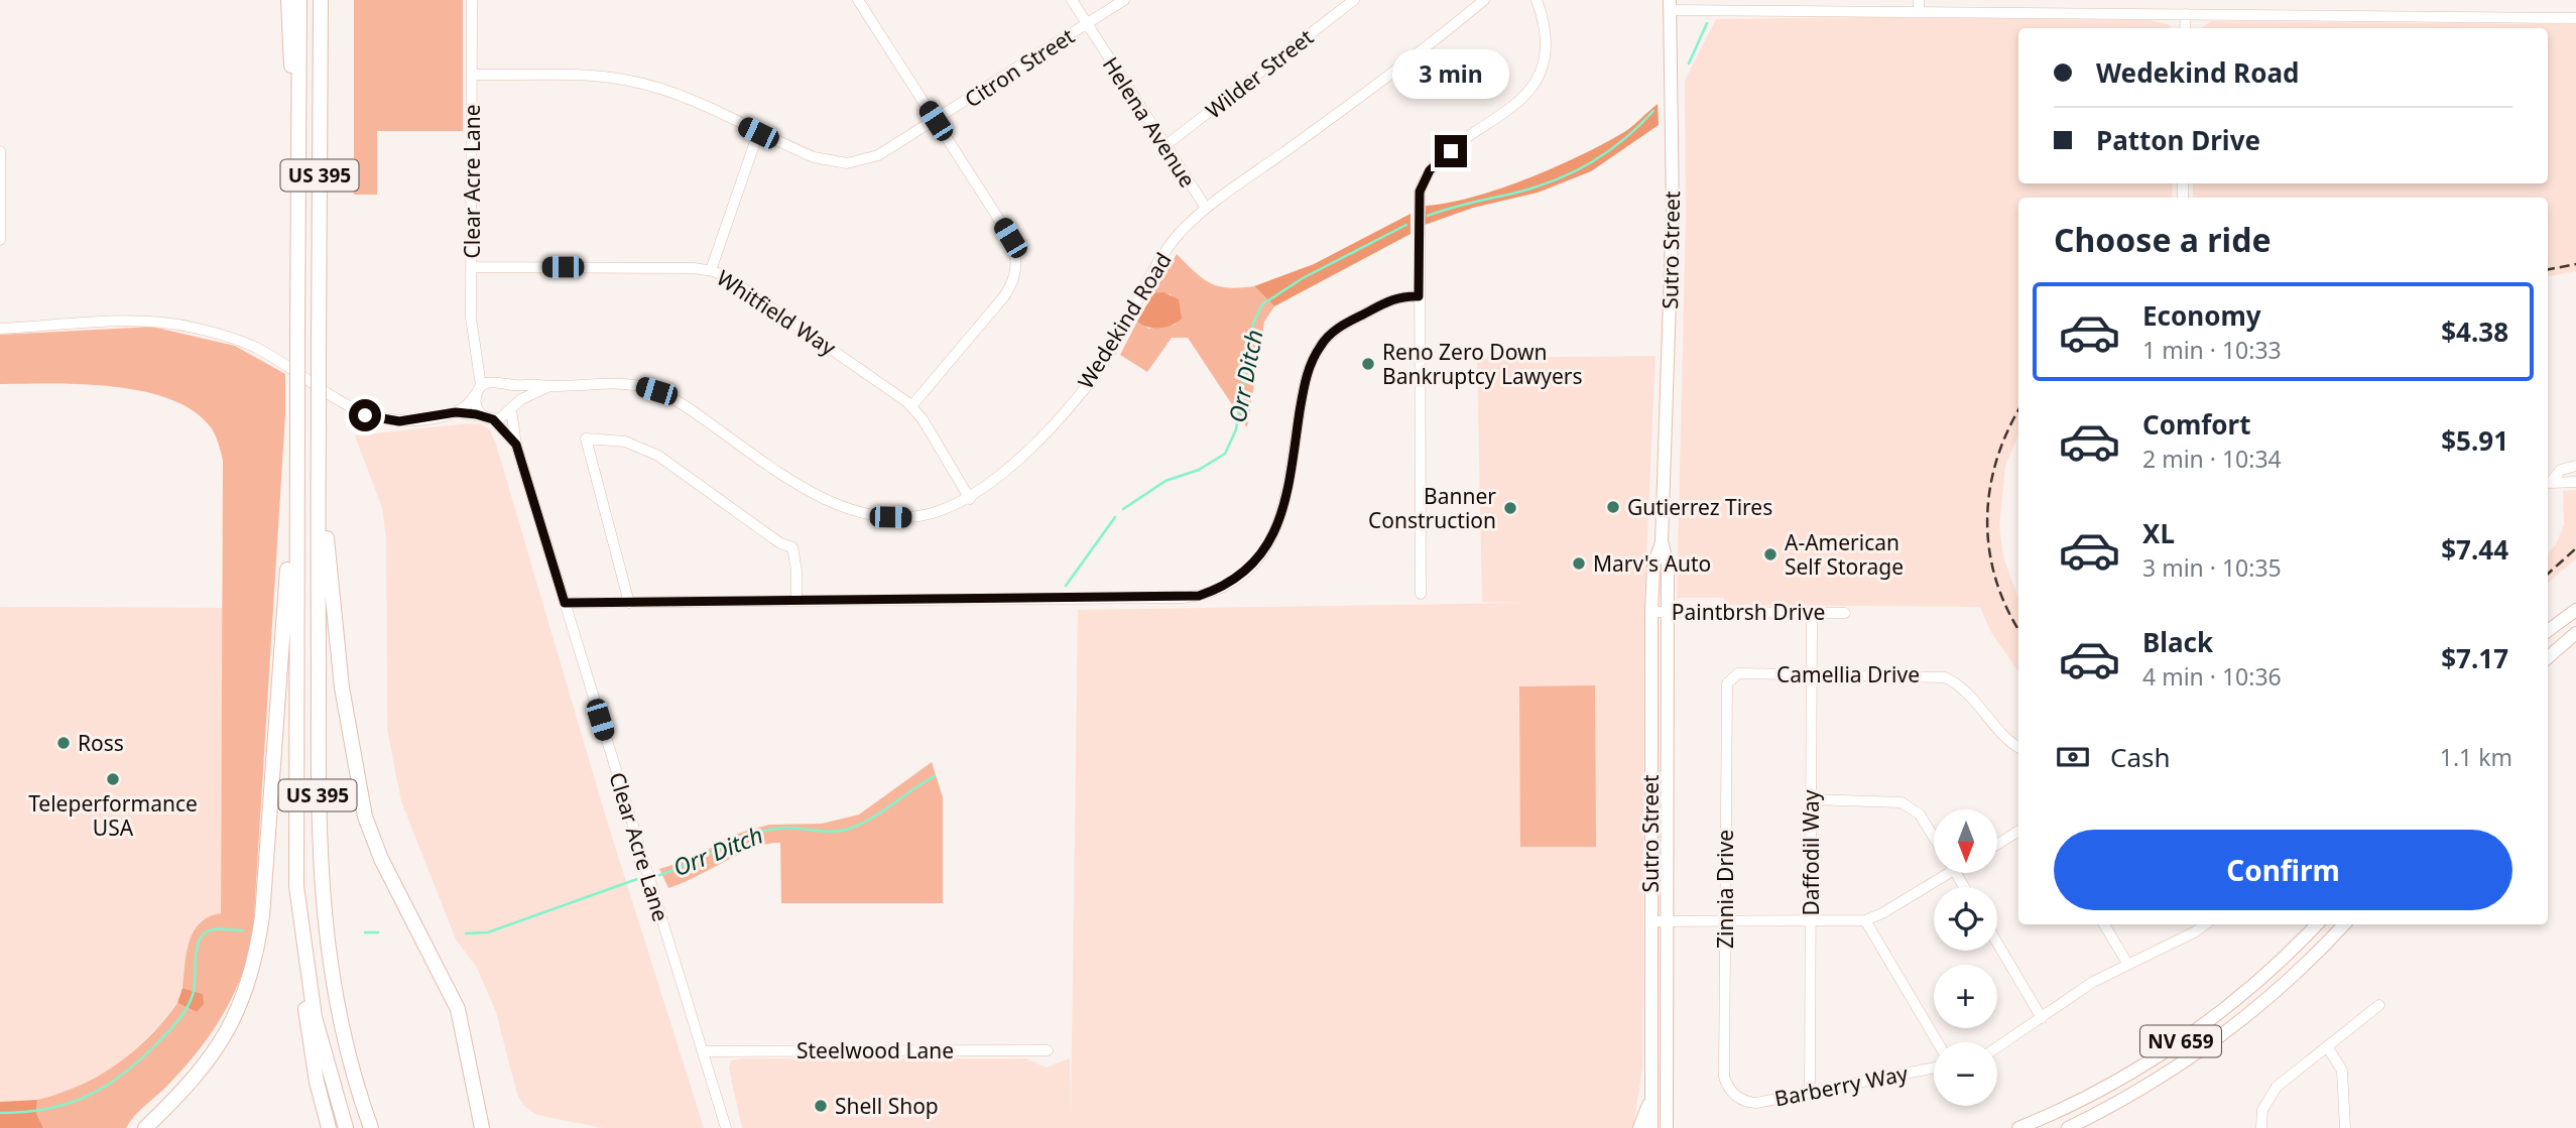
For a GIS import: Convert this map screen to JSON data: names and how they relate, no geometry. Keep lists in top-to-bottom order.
{
  "streets": {
    "highway": ["US 395"],
    "main road": ["Sutro Street", "NV 659"],
    "street": [
      "Citron Street",
      "Wilder Street",
      "Helena Avenue",
      "Clear Acre Lane",
      "Whitfield Way",
      "Wedekind Road",
      "Paintbrsh Drive",
      "Camellia Drive",
      "Daffodil Way",
      "Zinnia Drive",
      "Steelwood Lane",
      "Barberry Way"
    ]
  },
  "crossings": [
    ["Citron Street", "Helena Avenue"],
    ["Citron Street", "Clear Acre Lane"],
    ["Wilder Street", "Helena Avenue"],
    ["Helena Avenue", "Wedekind Road"],
    ["Clear Acre Lane", "Whitfield Way"],
    ["Clear Acre Lane", "Wedekind Road"],
    ["Clear Acre Lane", "Steelwood Lane"],
    ["Sutro Street", "Paintbrsh Drive"],
    ["Whitfield Way", "Wedekind Road"],
    ["Paintbrsh Drive", "Daffodil Way"],
    ["Camellia Drive", "Daffodil Way"],
    ["Camellia Drive", "Zinnia Drive"],
    ["Daffodil Way", "Barberry Way"],
    ["Zinnia Drive", "Barberry Way"]
  ],
  "water": ["Orr Ditch"],
  "places": [
    "Reno Zero Down Bankruptcy Lawyers",
    "Gutierrez Tires",
    "Banner Construction",
    "A-American Self Storage",
    "Marv's Auto",
    "Ross",
    "Teleperformance USA",
    "Shell Shop"
  ],
  "north": "bottom",
  "page": {
    "banner": ["Wedekind Road", "Patton Drive"],
    "bubble": "3 min",
    "heading": "Choose a ride",
    "list": [
      {
        "name": "Economy",
        "note": "1 min · 10:33",
        "value": "$4.38"
      },
      {
        "name": "Comfort",
        "note": "2 min · 10:34",
        "value": "$5.91"
      },
      {
        "name": "XL",
        "note": "3 min · 10:35",
        "value": "$7.44"
      },
      {
        "name": "Black",
        "note": "4 min · 10:36",
        "value": "$7.17"
      }
    ],
    "pay": ["Cash", "1.1 km"],
    "map_buttons": ["+", "−"],
    "buttons": "Confirm"
  }
}
